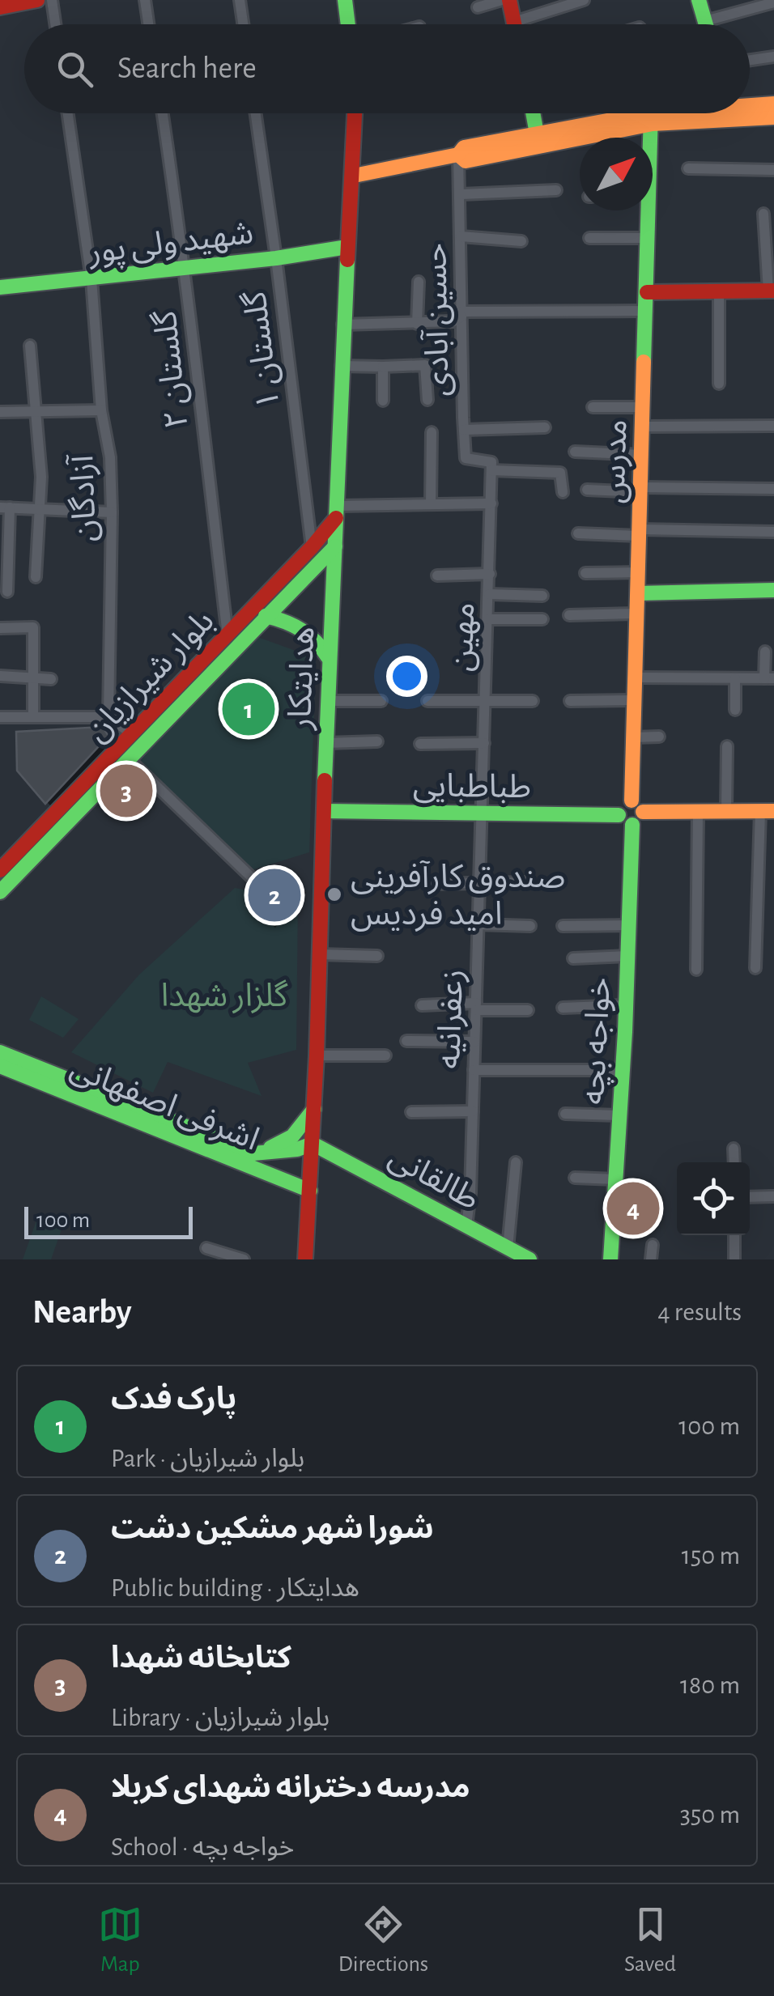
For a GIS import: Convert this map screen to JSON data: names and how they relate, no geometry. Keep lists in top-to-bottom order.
{
  "streets": {
    "main road": [
      "شهید ولی پور",
      "مدرس",
      "بلوار شیرازیان",
      "هدایتکار",
      "طباطبایی",
      "خواجه بچه",
      "اشرفی اصفهانی",
      "طالقانی"
    ],
    "street": [
      "حسین آبادی",
      "گلستان ۱",
      "گلستان ۲",
      "آزادگان",
      "مهین",
      "زعفرانیه"
    ]
  },
  "crossings": [
    ["شهید ولی پور", "گلستان ۱"],
    ["شهید ولی پور", "گلستان ۲"],
    ["شهید ولی پور", "آزادگان"],
    ["شهید ولی پور", "هدایتکار"],
    ["حسین آبادی", "مهین"],
    ["گلستان ۱", "بلوار شیرازیان"],
    ["گلستان ۲", "بلوار شیرازیان"],
    ["مدرس", "طباطبایی"],
    ["مدرس", "خواجه بچه"],
    ["مهین", "طباطبایی"],
    ["مهین", "زعفرانیه"],
    ["بلوار شیرازیان", "هدایتکار"],
    ["هدایتکار", "طباطبایی"],
    ["هدایتکار", "اشرفی اصفهانی"],
    ["هدایتکار", "طالقانی"],
    ["طباطبایی", "زعفرانیه"],
    ["طباطبایی", "خواجه بچه"],
    ["زعفرانیه", "طالقانی"],
    ["اشرفی اصفهانی", "طالقانی"]
  ],
  "parks": ["گلزار شهدا"],
  "places": ["صندوق کارآفرینی امید فردیس"],
  "scale_bar": "100 m",
  "north": "top right",
  "page": {
    "search": "Search here",
    "pins": [
      "1",
      "3",
      "2",
      "4"
    ],
    "scale": "100 m",
    "heading": ["Nearby", "4 results"],
    "list": [
      {
        "mark": "1",
        "name": "پارک فدک",
        "note": "Park · بلوار شیرازیان",
        "value": "100 m"
      },
      {
        "mark": "2",
        "name": "شورا شهر مشکین دشت",
        "note": "Public building · هدایتکار",
        "value": "150 m"
      },
      {
        "mark": "3",
        "name": "کتابخانه شهدا",
        "note": "Library · بلوار شیرازیان",
        "value": "180 m"
      },
      {
        "mark": "4",
        "name": "مدرسه دخترانه شهدای کربلا",
        "note": "School · خواجه بچه",
        "value": "350 m"
      }
    ],
    "nav": ["Map", "Directions", "Saved"]
  }
}
